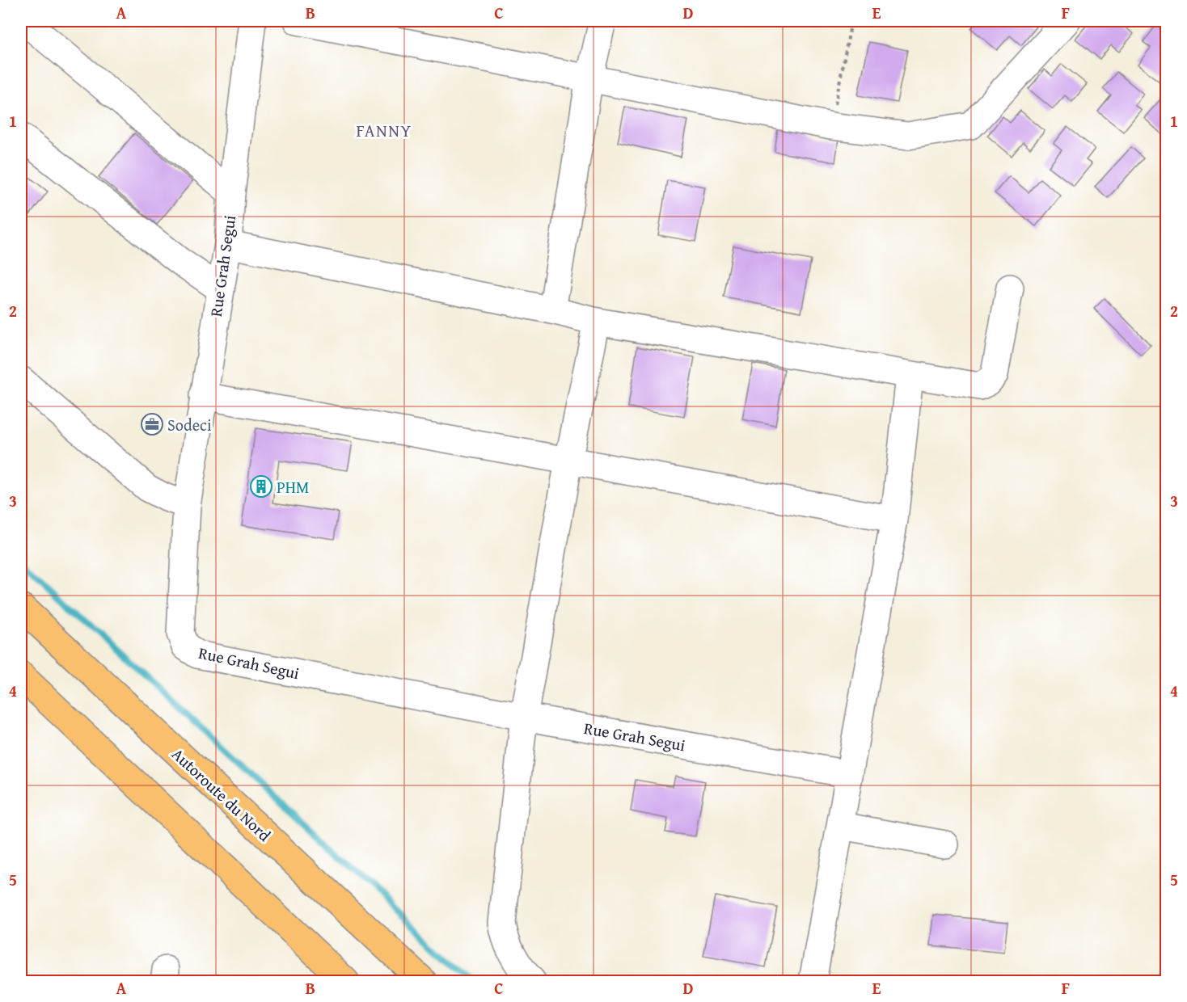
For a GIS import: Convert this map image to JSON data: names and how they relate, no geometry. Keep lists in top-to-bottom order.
{
  "streets": {
    "highway": ["Autoroute du Nord"],
    "street": ["Rue Grah Segui"]
  },
  "districts": ["FANNY"],
  "places": {
    "office": ["Sodeci"],
    "building": ["PHM"]
  },
  "grid": {
    "columns": [
      "A",
      "B",
      "C",
      "D",
      "E",
      "F"
    ],
    "rows": [
      "1",
      "2",
      "3",
      "4",
      "5"
    ]
  }
}
